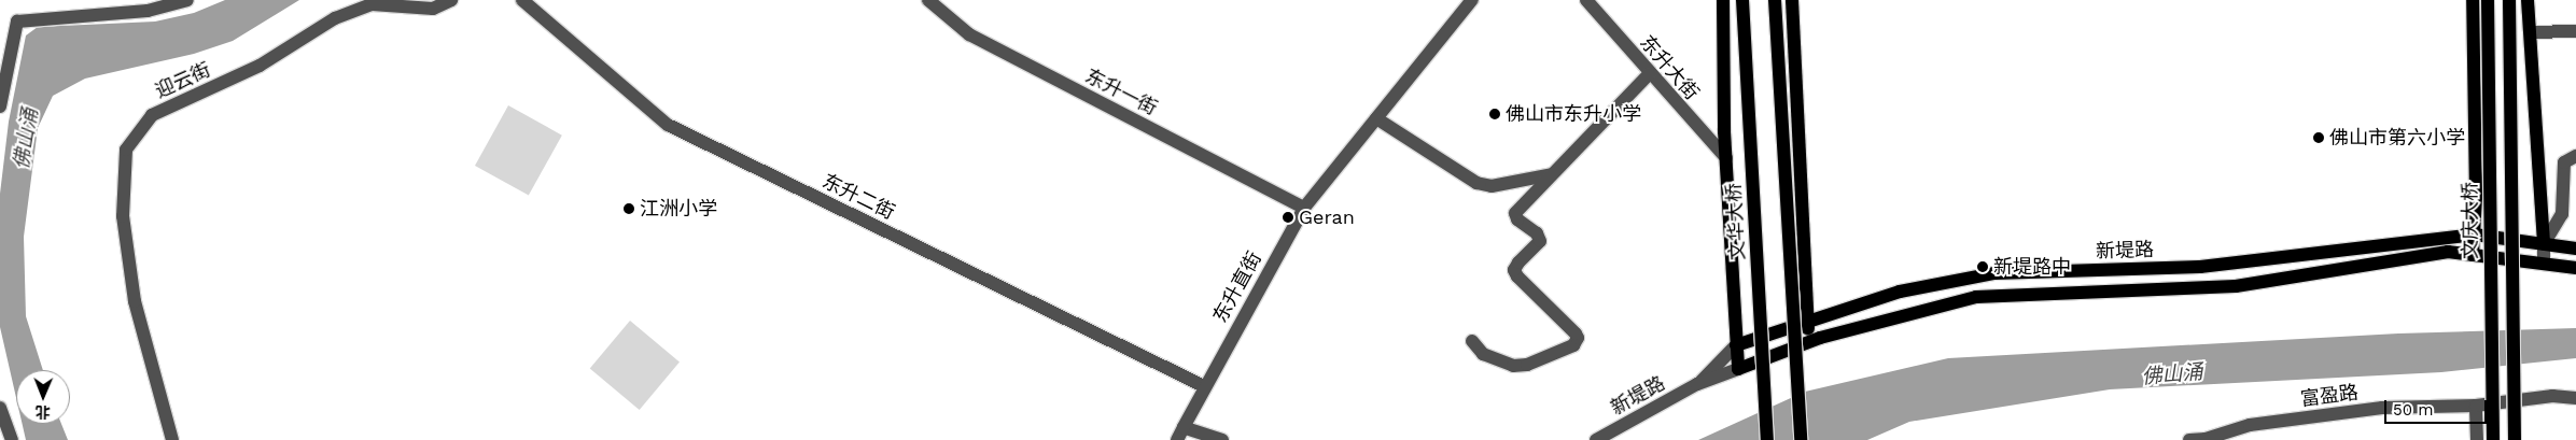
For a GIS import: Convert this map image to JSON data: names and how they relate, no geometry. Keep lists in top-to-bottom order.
{
  "streets": {
    "main road": ["文庆大桥", "文华大桥", "新堤路"],
    "street": [
      "东升大街",
      "迎云街",
      "东升一街",
      "东升二街",
      "东升直街",
      "富盈路"
    ]
  },
  "crossings": [
    ["东升一街", "东升直街"],
    ["东升二街", "东升直街"]
  ],
  "water": ["佛山涌"],
  "places": [
    "佛山市东升小学",
    "佛山市第六小学",
    "江洲小学",
    "Geran",
    "新堤路中"
  ],
  "scale_bar": "50 m",
  "north": "bottom"
}
